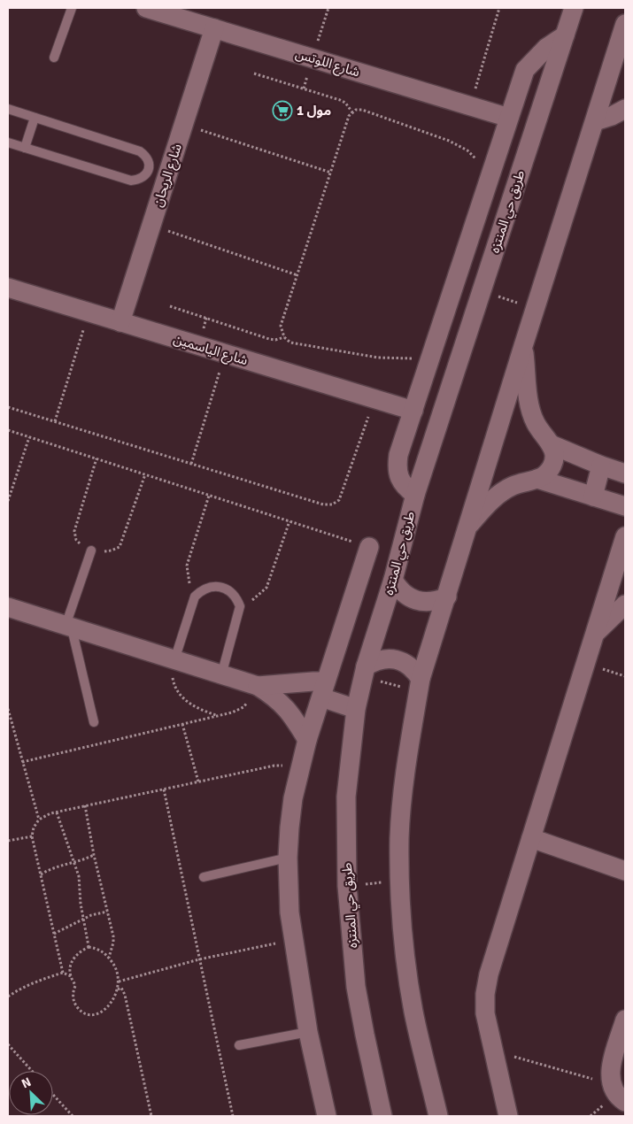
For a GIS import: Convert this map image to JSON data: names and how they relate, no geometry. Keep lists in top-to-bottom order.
{
  "streets": {
    "street": [
      "شارع اللوتس",
      "شارع الريحان",
      "طريق حي المنتزه",
      "شارع الياسمين"
    ]
  },
  "crossings": [
    ["شارع اللوتس", "شارع الريحان"],
    ["شارع الريحان", "شارع الياسمين"]
  ],
  "places": {
    "supermarket": ["مول 1"]
  },
  "north": "top left"
}
